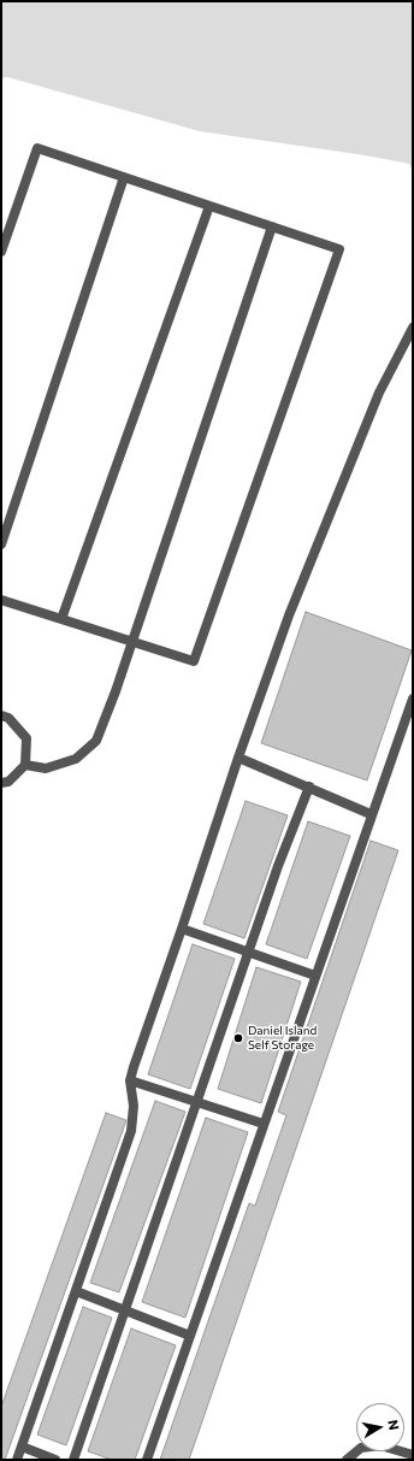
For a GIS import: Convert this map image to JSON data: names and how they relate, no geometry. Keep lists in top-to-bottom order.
{
  "places": ["Daniel Island Self Storage"],
  "north": "right"
}
